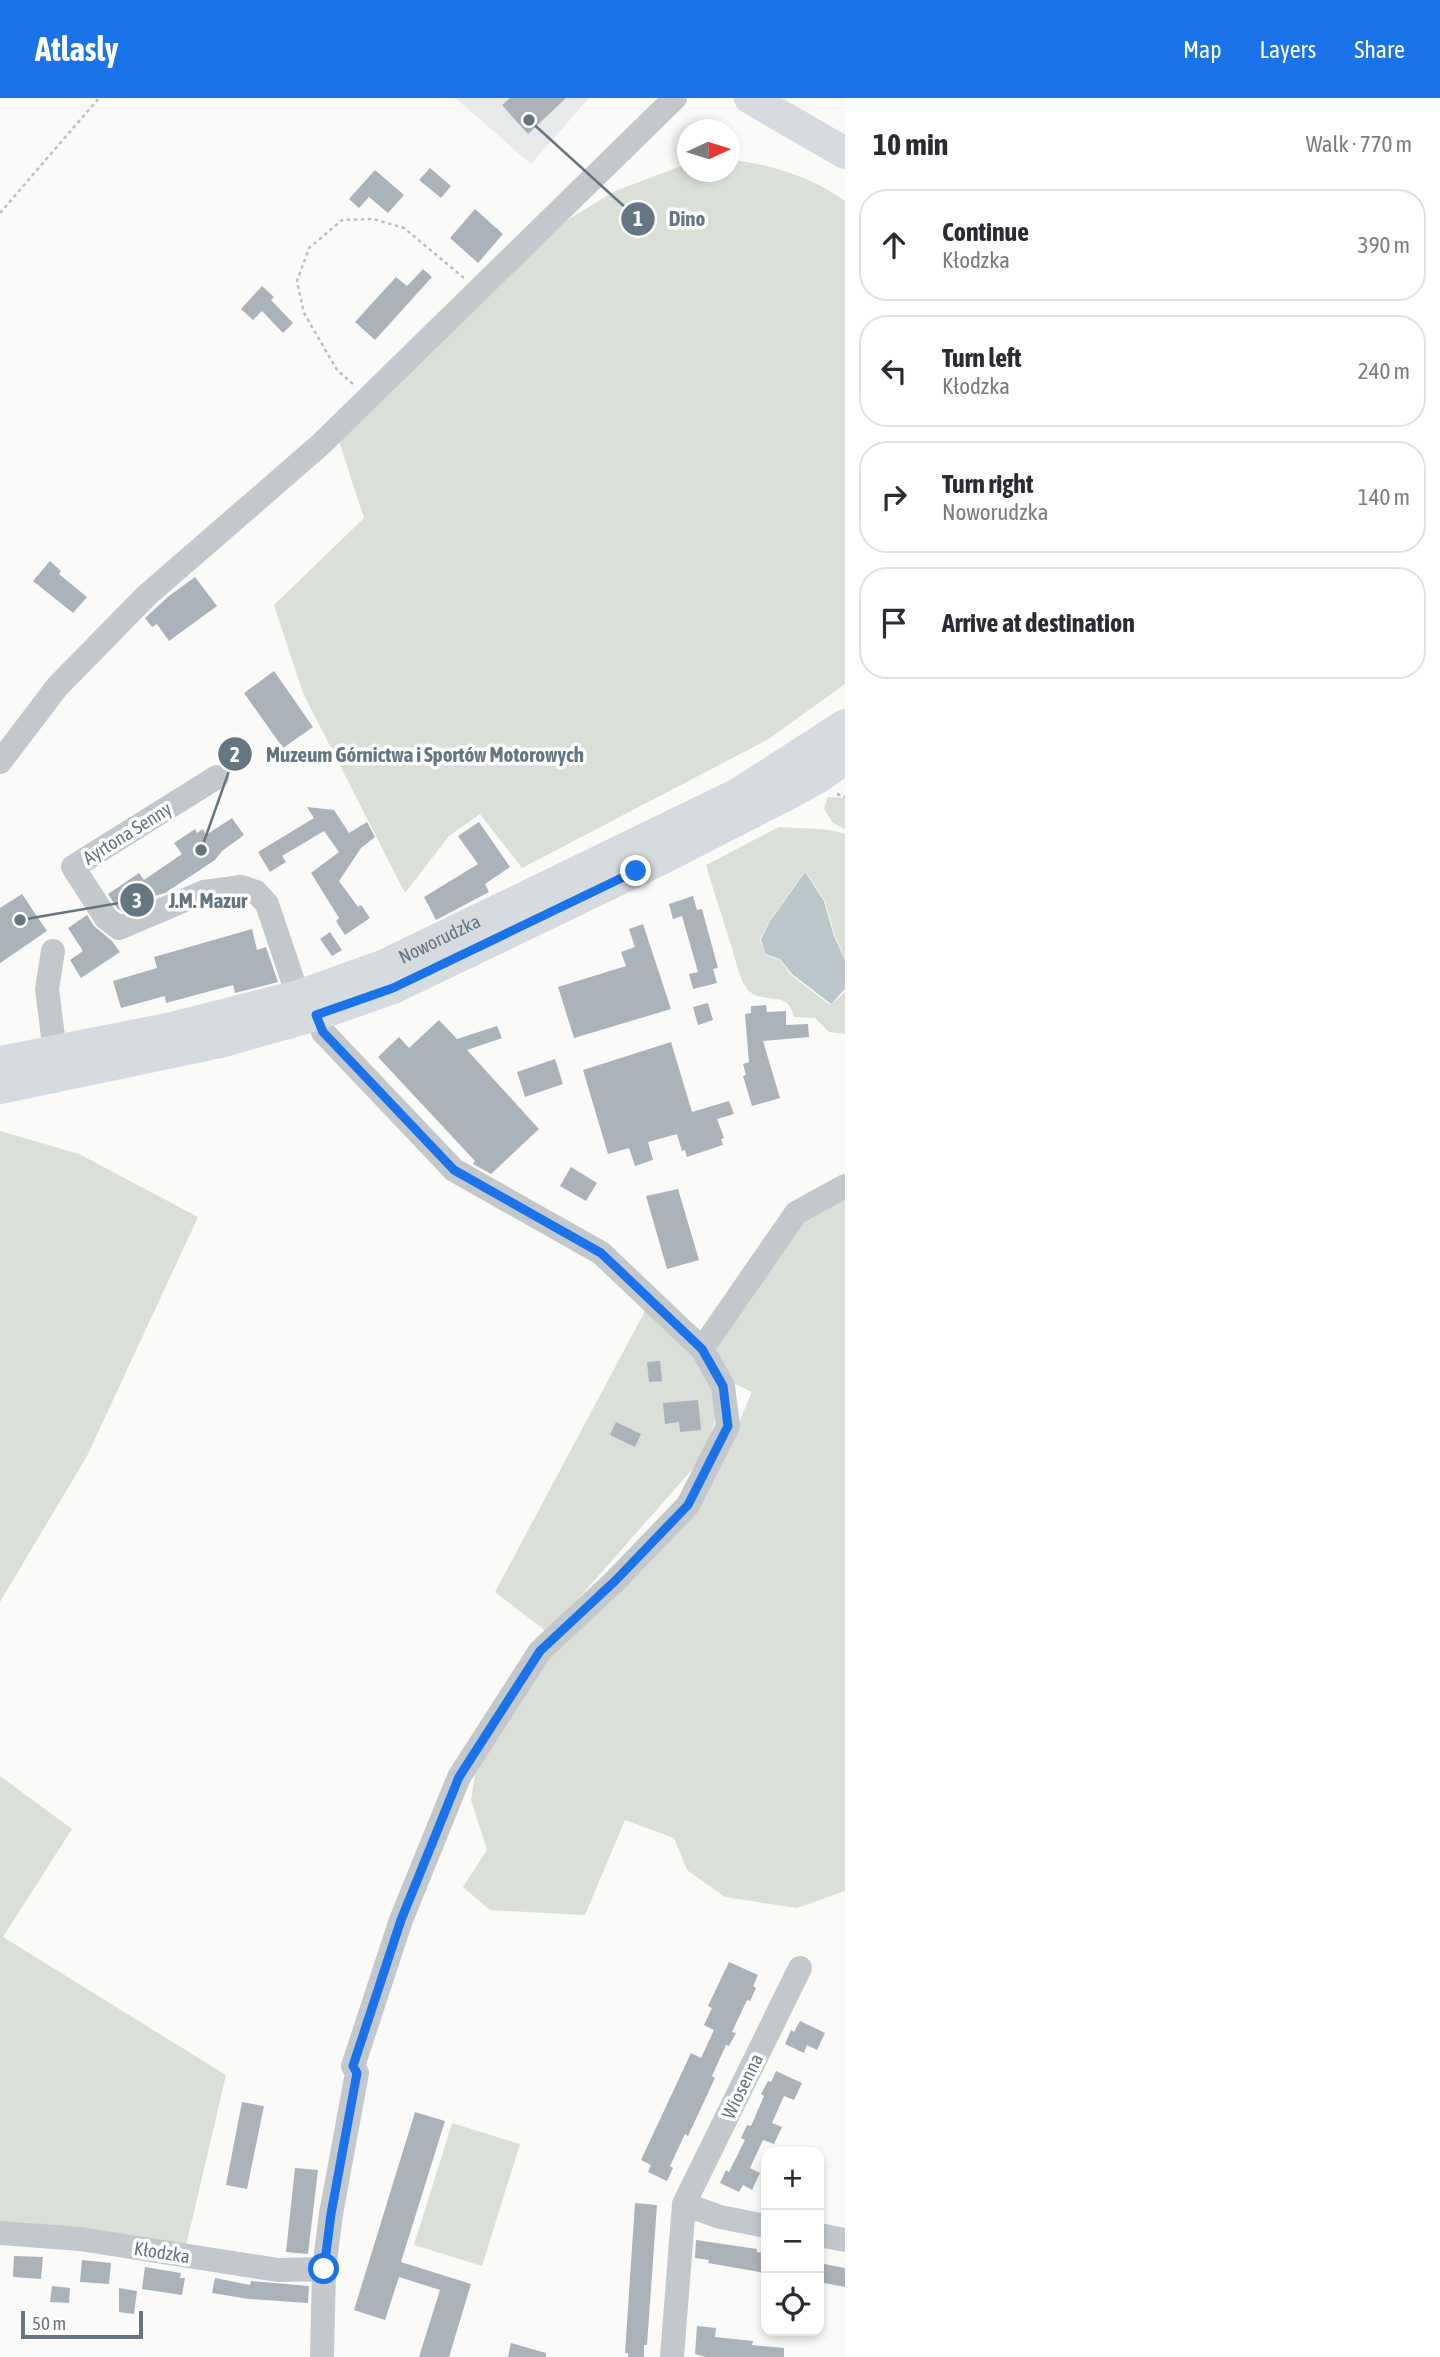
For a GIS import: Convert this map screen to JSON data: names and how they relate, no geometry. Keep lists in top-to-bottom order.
{
  "streets": {
    "main road": ["Noworudzka"],
    "street": ["Ayrtona Senny", "Wiosenna", "Kłodzka"]
  },
  "crossings": [
    ["Ayrtona Senny", "Noworudzka"]
  ],
  "places": ["Dino", "Muzeum Górnictwa i Sportów Motorowych", "J.M. Mazur"],
  "scale_bar": "50 m",
  "north": "right",
  "page": {
    "header": "Atlasly",
    "nav": ["Map", "Layers", "Share"],
    "heading": ["10 min", "Walk · 770 m"],
    "list": [
      ["Continue", "Kłodzka", "390 m"],
      ["Turn left", "Kłodzka", "240 m"],
      ["Turn right", "Noworudzka", "140 m"],
      "Arrive at destination"
    ],
    "map_buttons": ["+", "−"],
    "scale": "50 m"
  }
}
